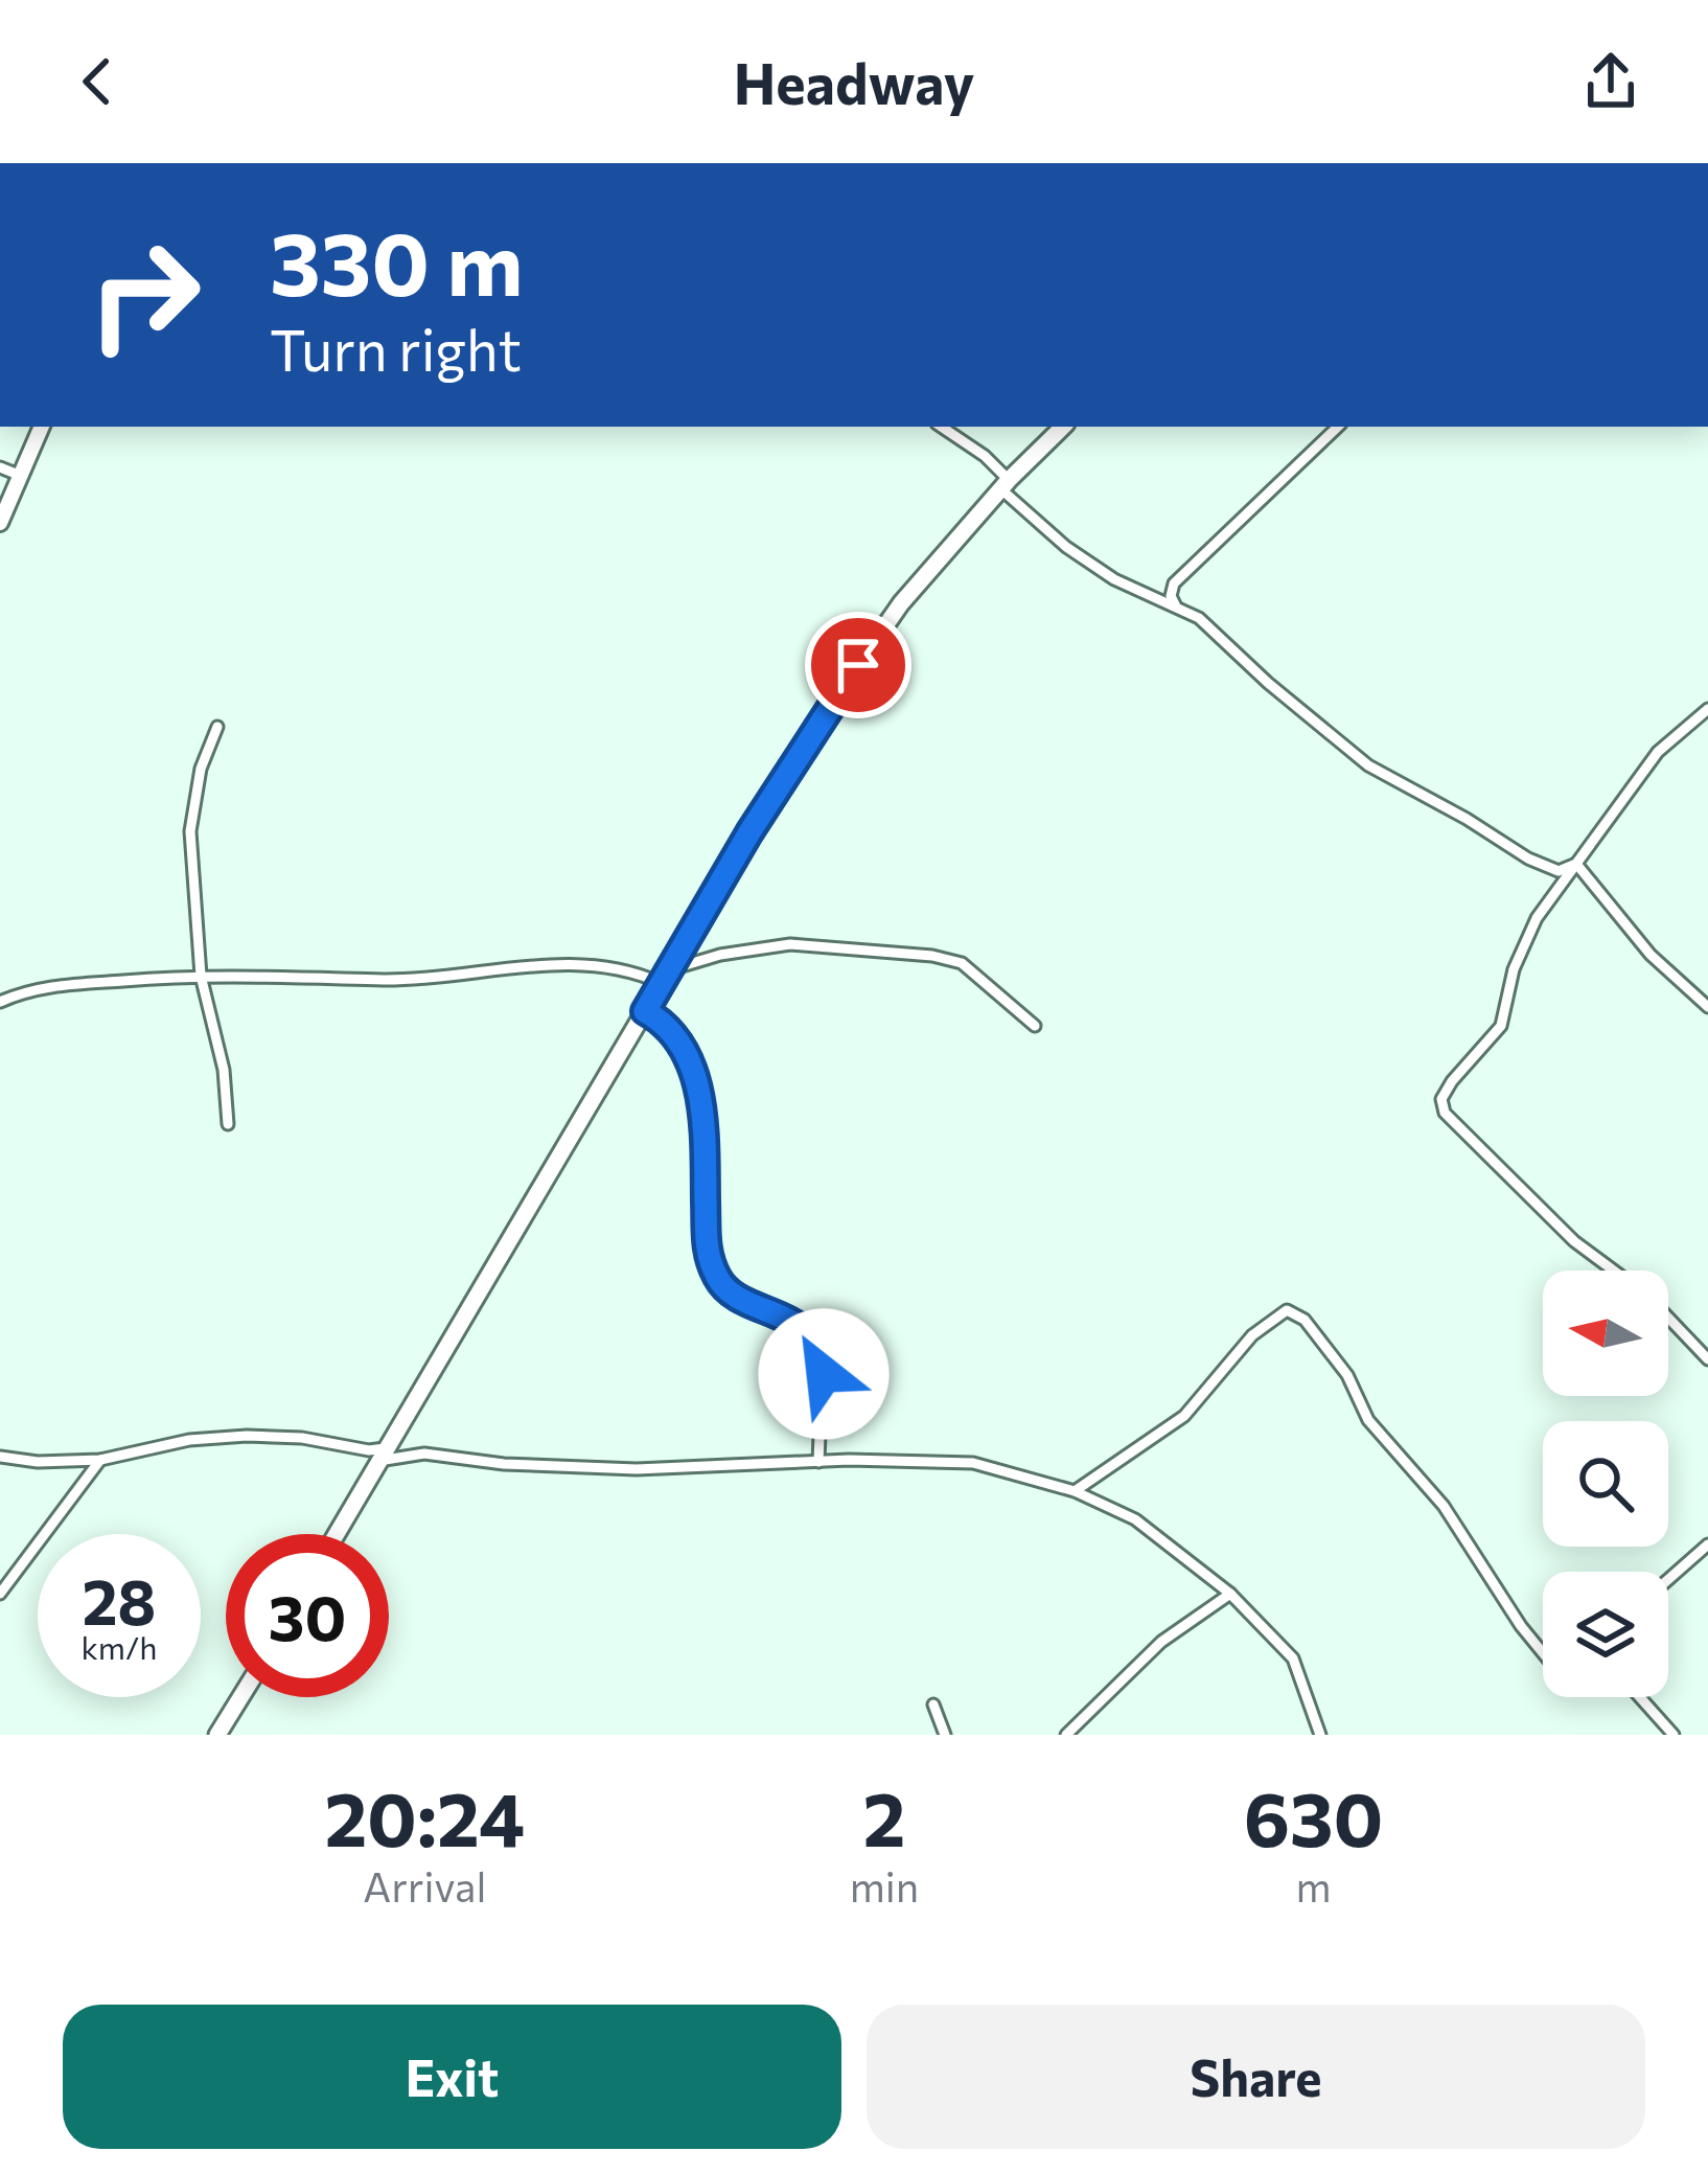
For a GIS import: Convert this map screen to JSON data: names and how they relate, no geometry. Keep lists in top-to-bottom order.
{
  "north": "left",
  "page": {
    "header": "Headway",
    "turn": ["330 m", "Turn right"],
    "speed": "28 km/h",
    "limit": "30",
    "eta": [
      "20:24",
      "Arrival",
      "2",
      "min",
      "630",
      "m"
    ],
    "buttons": ["Exit", "Share"]
  }
}
